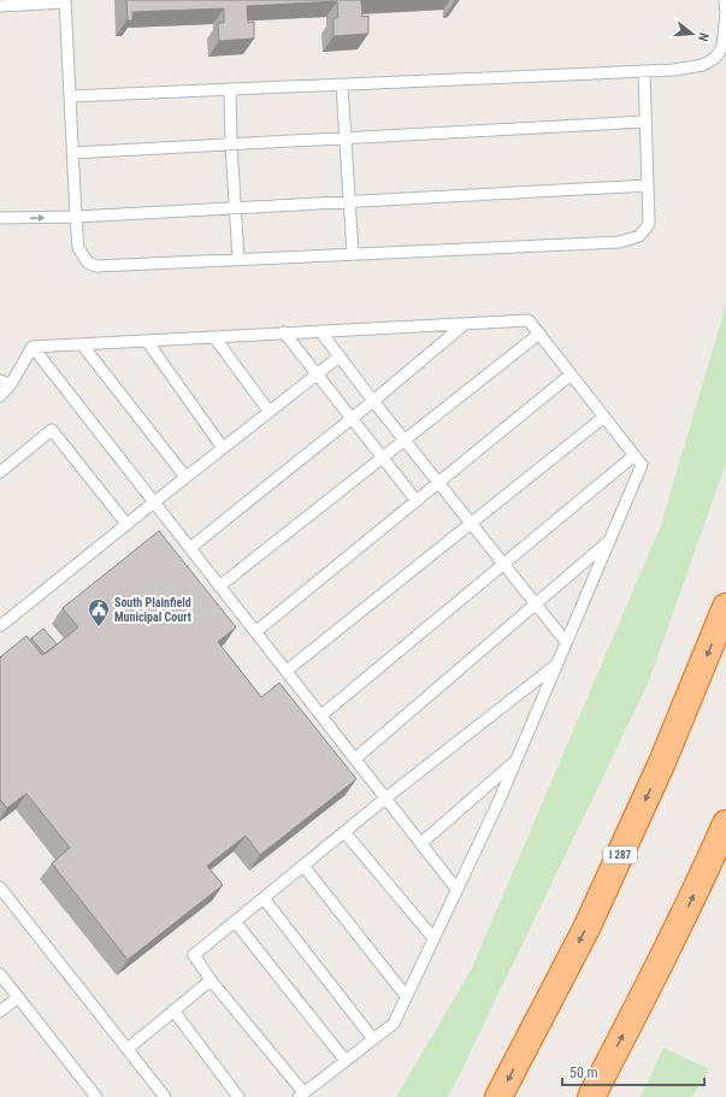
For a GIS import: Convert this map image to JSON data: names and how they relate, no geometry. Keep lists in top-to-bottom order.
{
  "streets": {
    "highway": ["I 287"]
  },
  "places": {
    "public building": ["South Plainfield Municipal Court"]
  },
  "scale_bar": "50 m",
  "north": "right"
}
